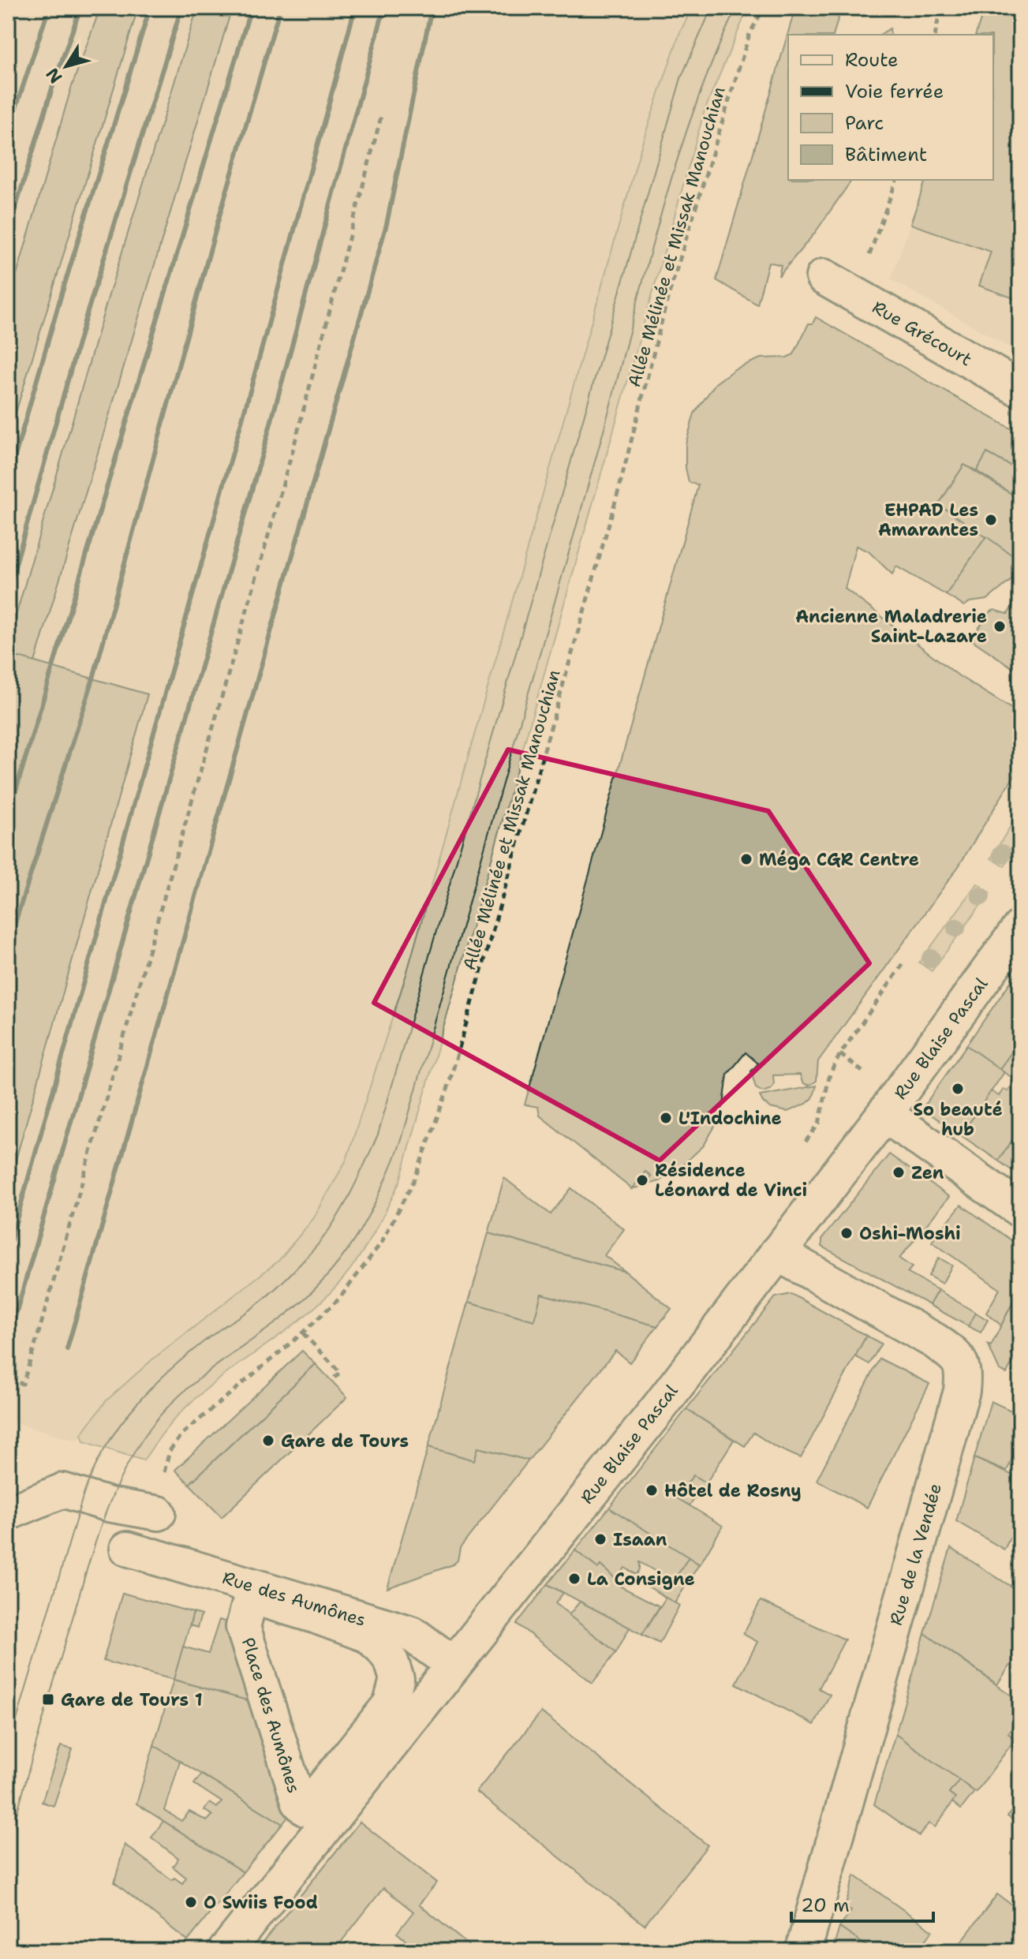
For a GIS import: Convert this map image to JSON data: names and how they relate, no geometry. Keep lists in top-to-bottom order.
{
  "streets": {
    "street": [
      "Rue Grécourt",
      "Rue Blaise Pascal",
      "Rue de la Vendée",
      "Rue des Aumônes",
      "Place des Aumônes"
    ],
    "path": ["Allée Mélinée et Missak Manouchian"]
  },
  "crossings": [
    ["Rue Blaise Pascal", "Rue de la Vendée"],
    ["Rue Blaise Pascal", "Rue des Aumônes"]
  ],
  "places": {
    "other": [
      "EHPAD Les Amarantes",
      "Ancienne Maladrerie Saint-Lazare",
      "Méga CGR Centre",
      "So beauté hub",
      "L'Indochine",
      "Zen",
      "Résidence Léonard de Vinci",
      "Oshi-Moshi",
      "Gare de Tours",
      "Hôtel de Rosny",
      "Isaan",
      "La Consigne",
      "O Swiis Food"
    ],
    "transit": ["Gare de Tours 1"]
  },
  "legend": [
    "Route",
    "Voie ferrée",
    "Parc",
    "Bâtiment"
  ],
  "scale_bar": "20 m",
  "north": "bottom left"
}
